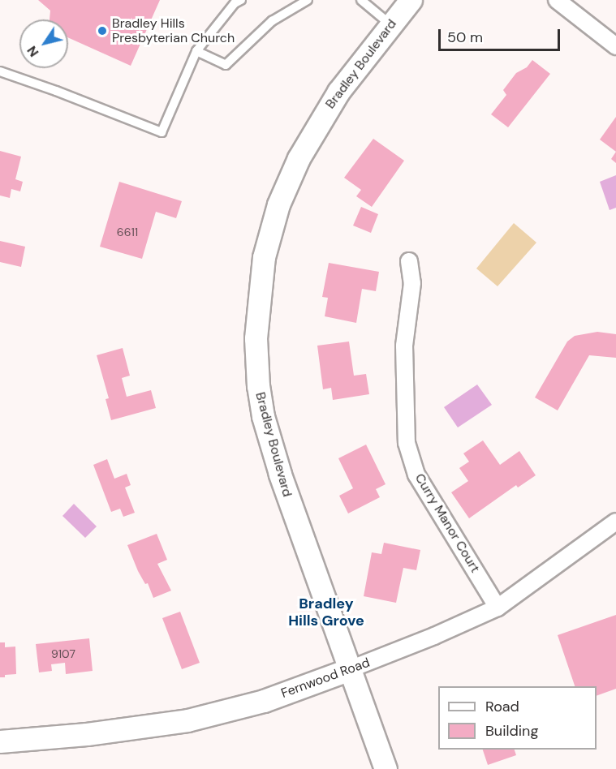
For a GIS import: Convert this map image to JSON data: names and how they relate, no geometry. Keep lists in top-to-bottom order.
{
  "streets": {
    "main road": ["Bradley Boulevard", "Fernwood Road"],
    "street": ["Curry Manor Court"]
  },
  "crossings": [
    ["Bradley Boulevard", "Fernwood Road"],
    ["Curry Manor Court", "Fernwood Road"]
  ],
  "districts": ["Bradley Hills Grove"],
  "places": ["Bradley Hills Presbyterian Church"],
  "house_numbers": ["6611", "9107"],
  "legend": ["Road", "Building"],
  "scale_bar": "50 m",
  "north": "bottom left"
}
